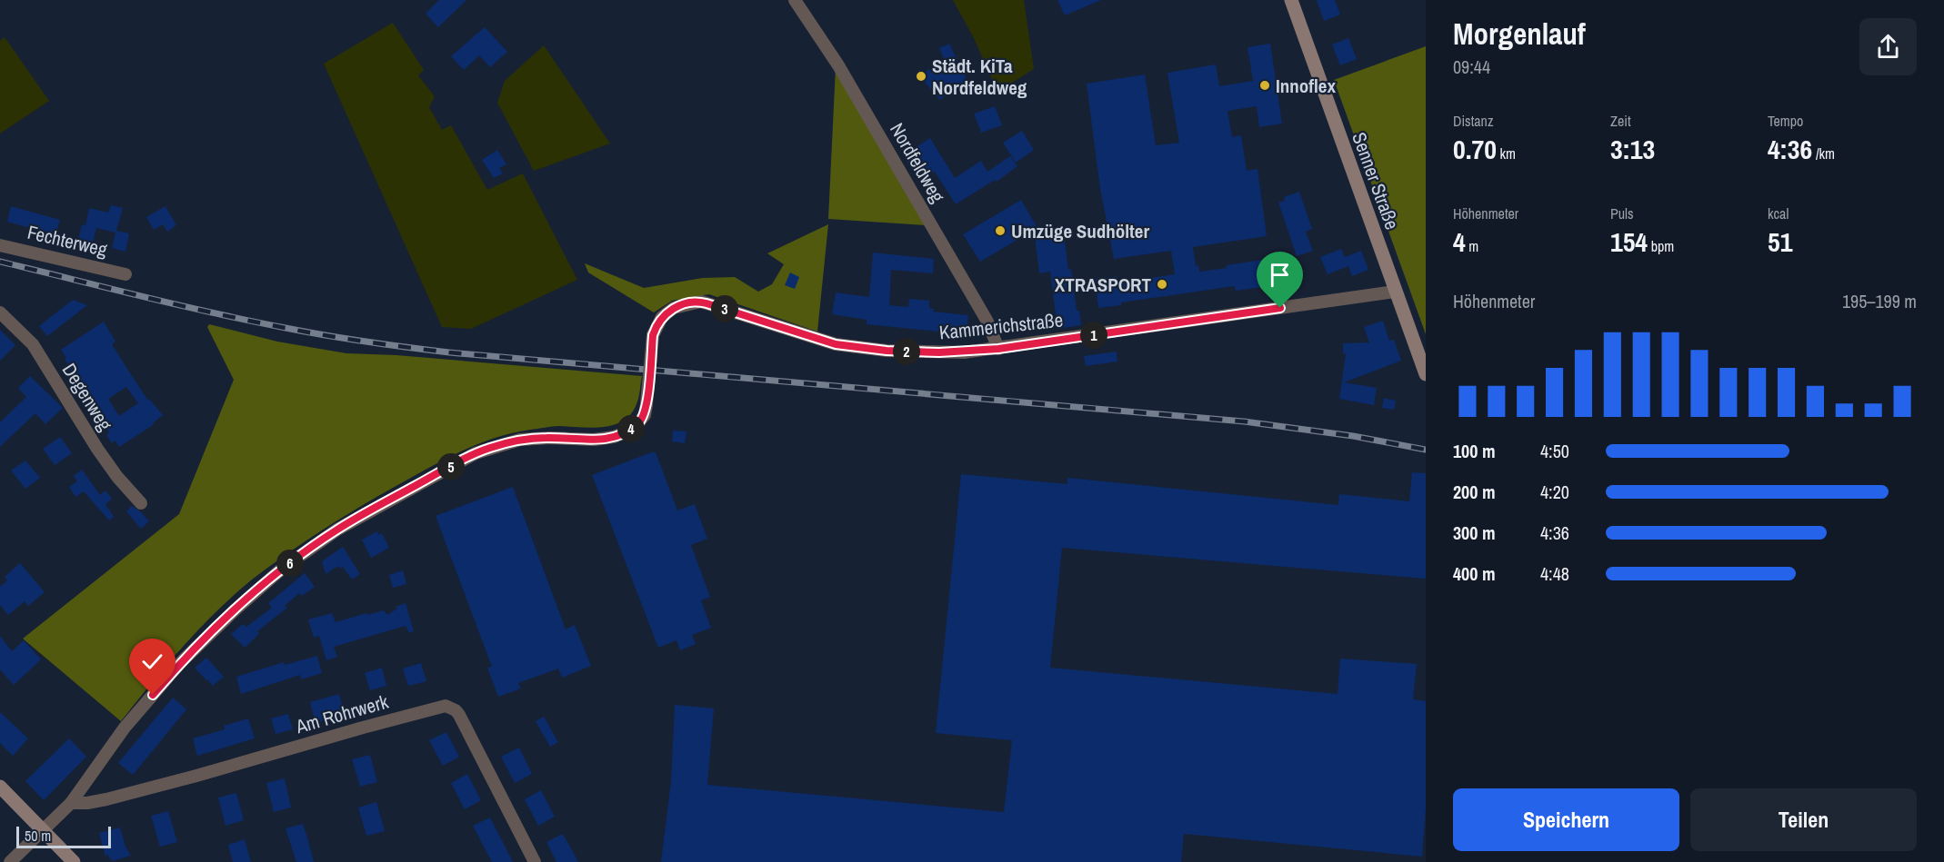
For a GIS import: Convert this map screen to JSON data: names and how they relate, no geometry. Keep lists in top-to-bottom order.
{
  "streets": {
    "street": [
      "Nordfeldweg",
      "Senner Straße",
      "Fechterweg",
      "Kammerichstraße",
      "Degenweg",
      "Am Rohrwerk"
    ]
  },
  "crossings": [
    ["Nordfeldweg", "Kammerichstraße"],
    ["Senner Straße", "Kammerichstraße"],
    ["Kammerichstraße", "Am Rohrwerk"]
  ],
  "places": [
    "Städt. KiTa Nordfeldweg",
    "Innoflex",
    "Umzüge Sudhölter",
    "XTRASPORT"
  ],
  "scale_bar": "50 m",
  "page": {
    "heading": ["Morgenlauf", "09:44"],
    "stats": [
      ["Distanz", "0.70 km"],
      ["Zeit", "3:13"],
      ["Tempo", "4:36 /km"],
      ["Höhenmeter", "4 m"],
      ["Puls", "154 bpm"],
      ["kcal", "51"]
    ],
    "chart": ["Höhenmeter", "195–199 m"],
    "pins": [
      "3",
      "1",
      "2",
      "4",
      "5",
      "6"
    ],
    "list": [
      {
        "name": "100 m",
        "note": "4:50"
      },
      {
        "name": "200 m",
        "note": "4:20"
      },
      {
        "name": "300 m",
        "note": "4:36"
      },
      {
        "name": "400 m",
        "note": "4:48"
      }
    ],
    "buttons": ["Speichern", "Teilen"],
    "scale": "50 m"
  }
}
